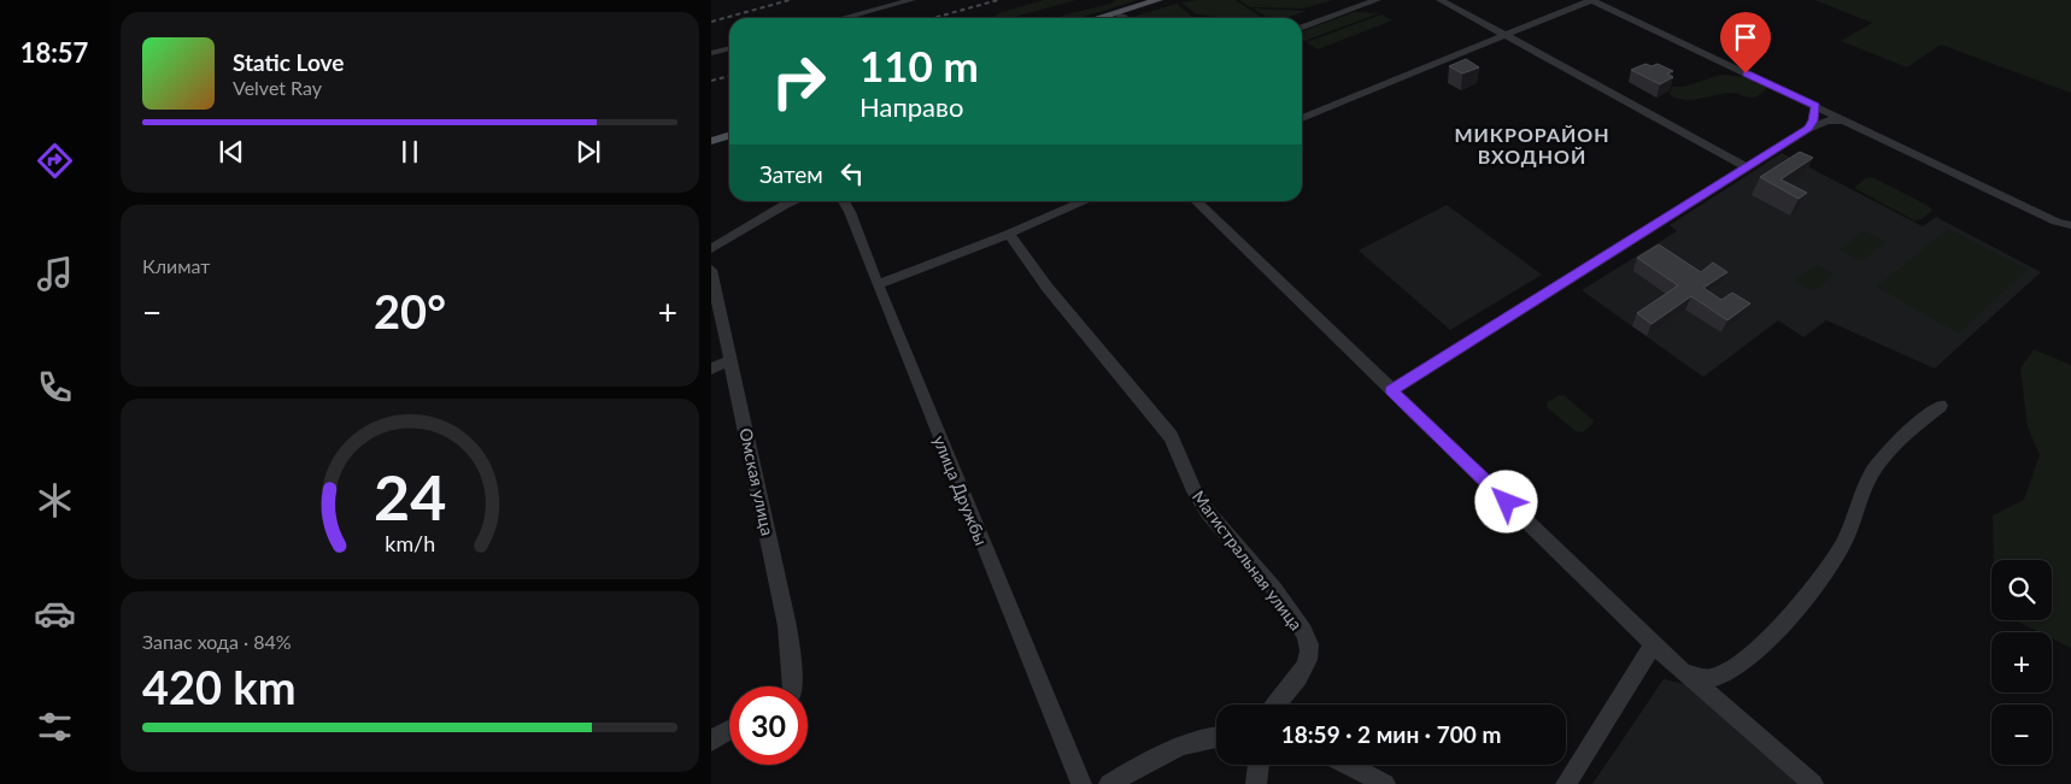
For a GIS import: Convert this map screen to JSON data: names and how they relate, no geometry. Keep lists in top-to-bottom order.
{
  "streets": {
    "street": ["Омская улица", "улица Дружбы", "Магистральная улица"]
  },
  "districts": ["МИКРОРАЙОН ВХОДНОЙ"],
  "page": {
    "tabs": "18:57",
    "turn": ["110 m", "Направо"],
    "song": ["Static Love", "Velvet Ray"],
    "then": "Затем",
    "tile": [
      "Климат",
      ["Запас хода · 84%", "420 km"]
    ],
    "heat": ["−", "20°", "+"],
    "map_buttons": ["+", "−"],
    "limit": "30",
    "trip": "18:59 · 2 мин · 700 m",
    "gauge": ["24", "km/h"]
  }
}
